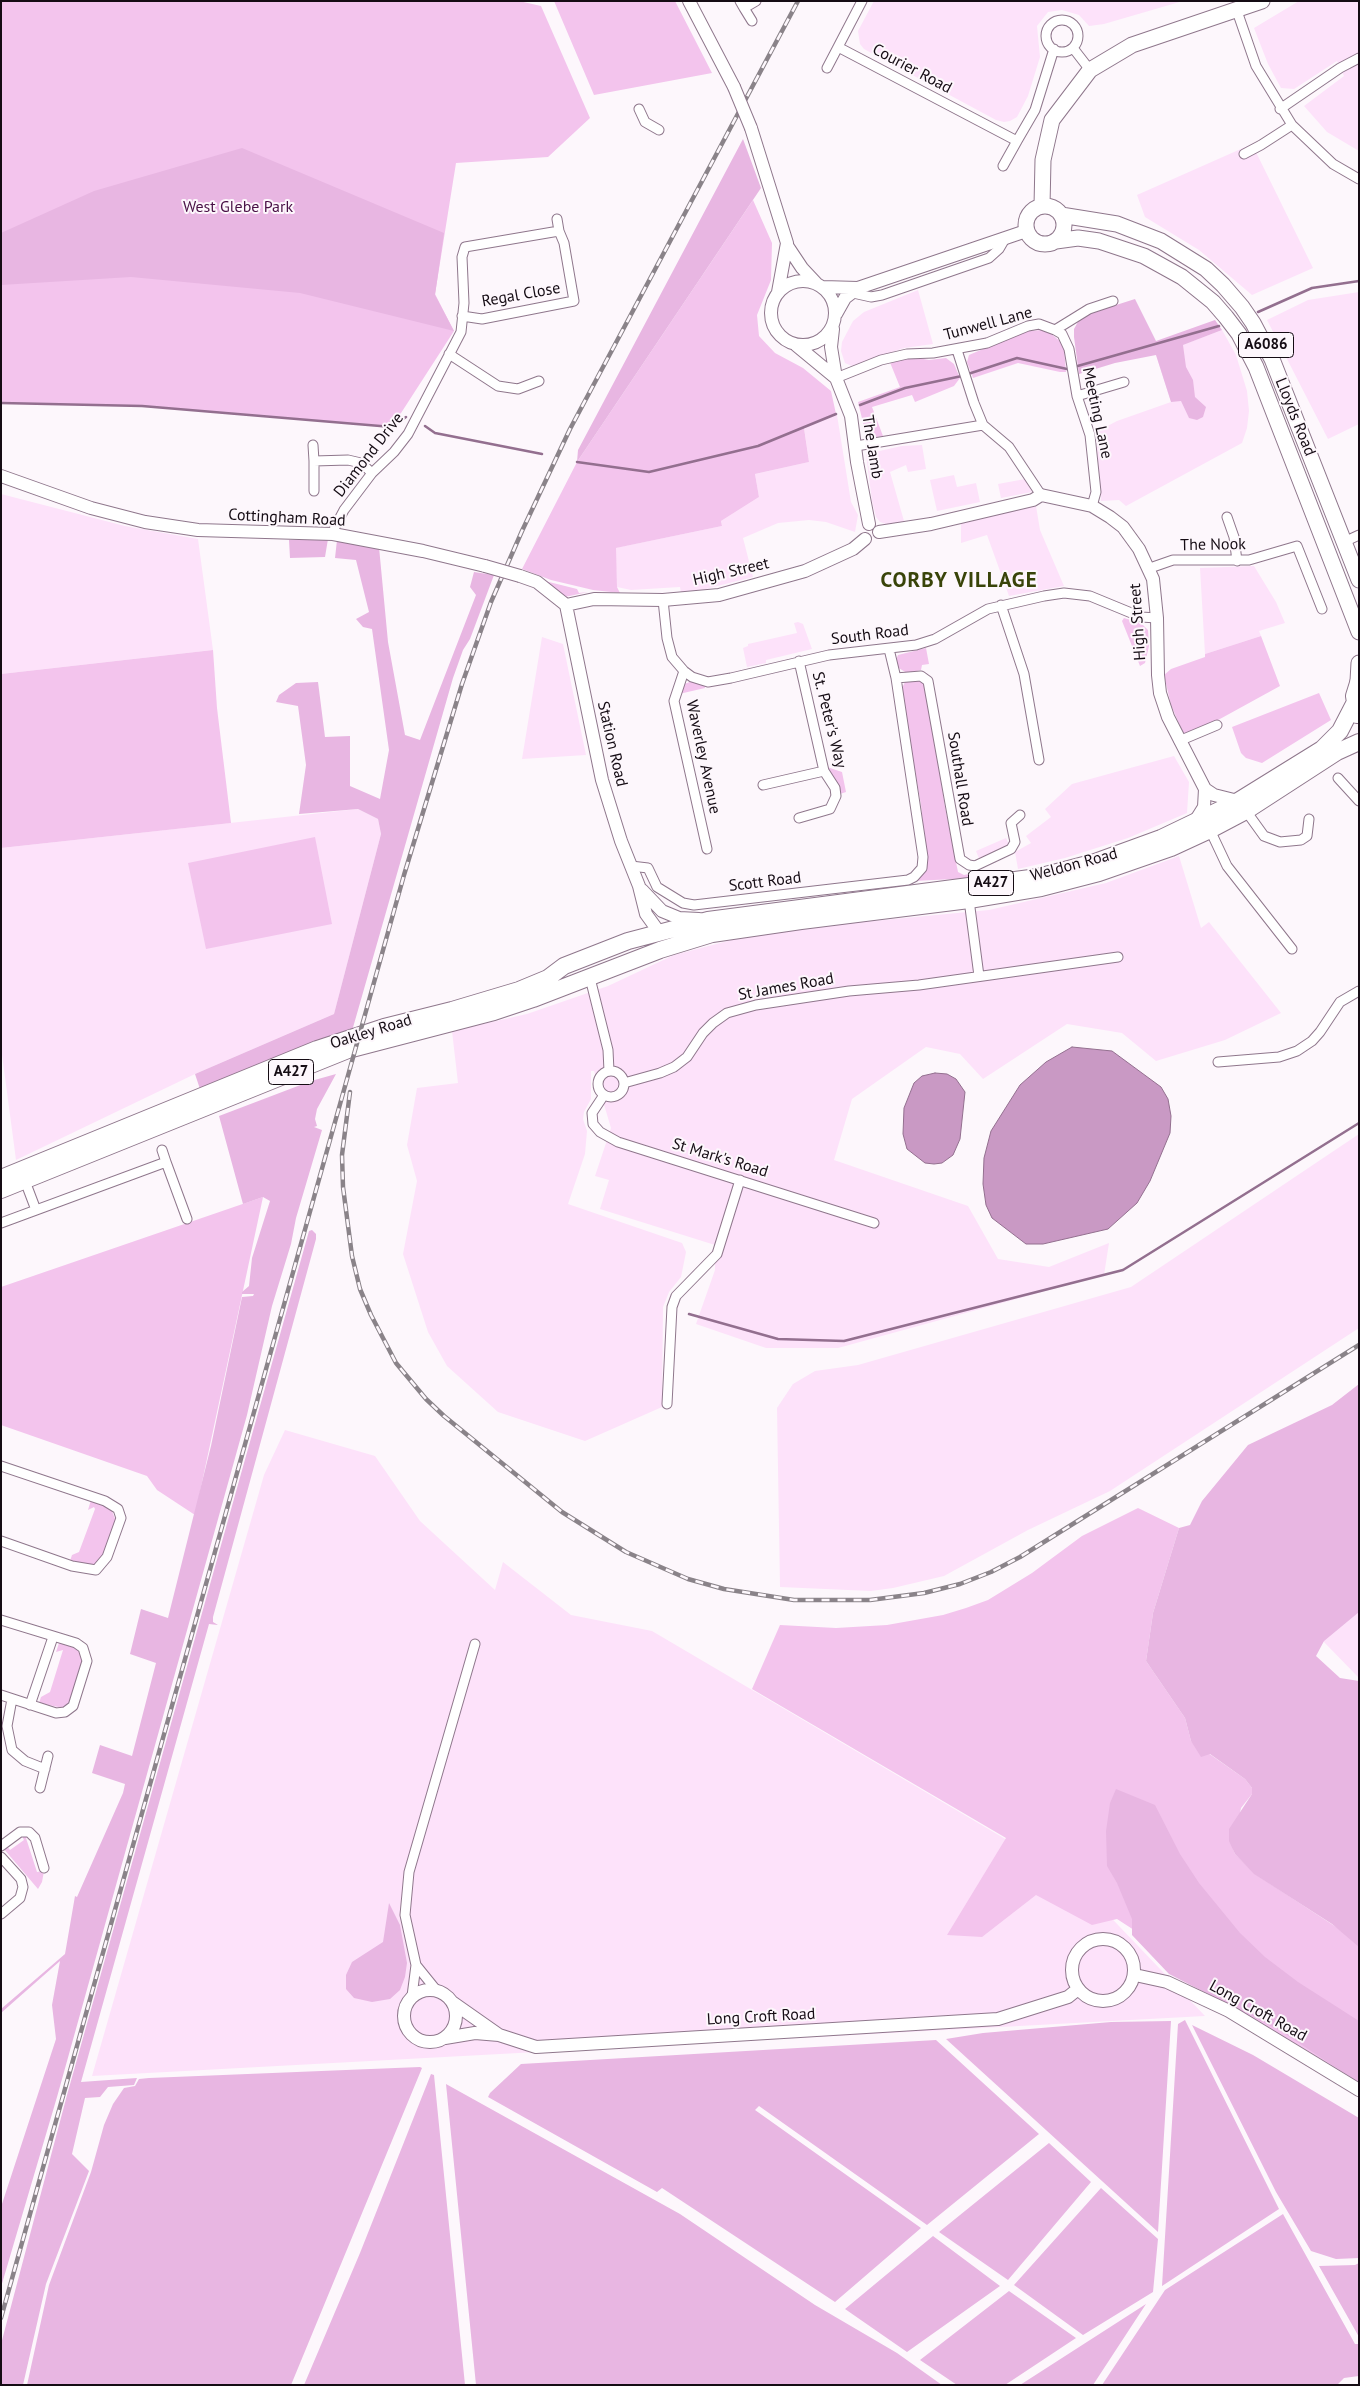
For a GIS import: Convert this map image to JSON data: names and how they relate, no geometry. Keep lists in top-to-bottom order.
{
  "streets": {
    "highway": ["Weldon Road", "A427", "Oakley Road"],
    "main road": ["A6086", "Lloyds Road"],
    "street": [
      "Courier Road",
      "Regal Close",
      "Tunwell Lane",
      "Meeting Lane",
      "The Jamb",
      "Diamond Drive",
      "Cottingham Road",
      "The Nook",
      "High Street",
      "South Road",
      "St. Peter's Way",
      "Station Road",
      "Waverley Avenue",
      "Southall Road",
      "Scott Road",
      "St James Road",
      "St Mark's Road",
      "Long Croft Road"
    ]
  },
  "crossings": [
    ["Regal Close", "Diamond Drive"],
    ["Tunwell Lane", "Meeting Lane"],
    ["Tunwell Lane", "The Jamb"],
    ["A6086", "Lloyds Road"],
    ["Meeting Lane", "High Street"],
    ["The Jamb", "High Street"],
    ["Diamond Drive", "Cottingham Road"],
    ["Cottingham Road", "High Street"],
    ["Cottingham Road", "Station Road"],
    ["The Nook", "High Street"],
    ["High Street", "South Road"],
    ["High Street", "Station Road"],
    ["South Road", "St. Peter's Way"],
    ["South Road", "Waverley Avenue"],
    ["Station Road", "Weldon Road"],
    ["Station Road", "Scott Road"],
    ["Station Road", "Oakley Road"],
    ["Southall Road", "Scott Road"],
    ["Weldon Road", "A427"],
    ["Weldon Road", "Oakley Road"],
    ["St James Road", "St Mark's Road"]
  ],
  "districts": ["CORBY VILLAGE"],
  "parks": ["West Glebe Park"]
}
